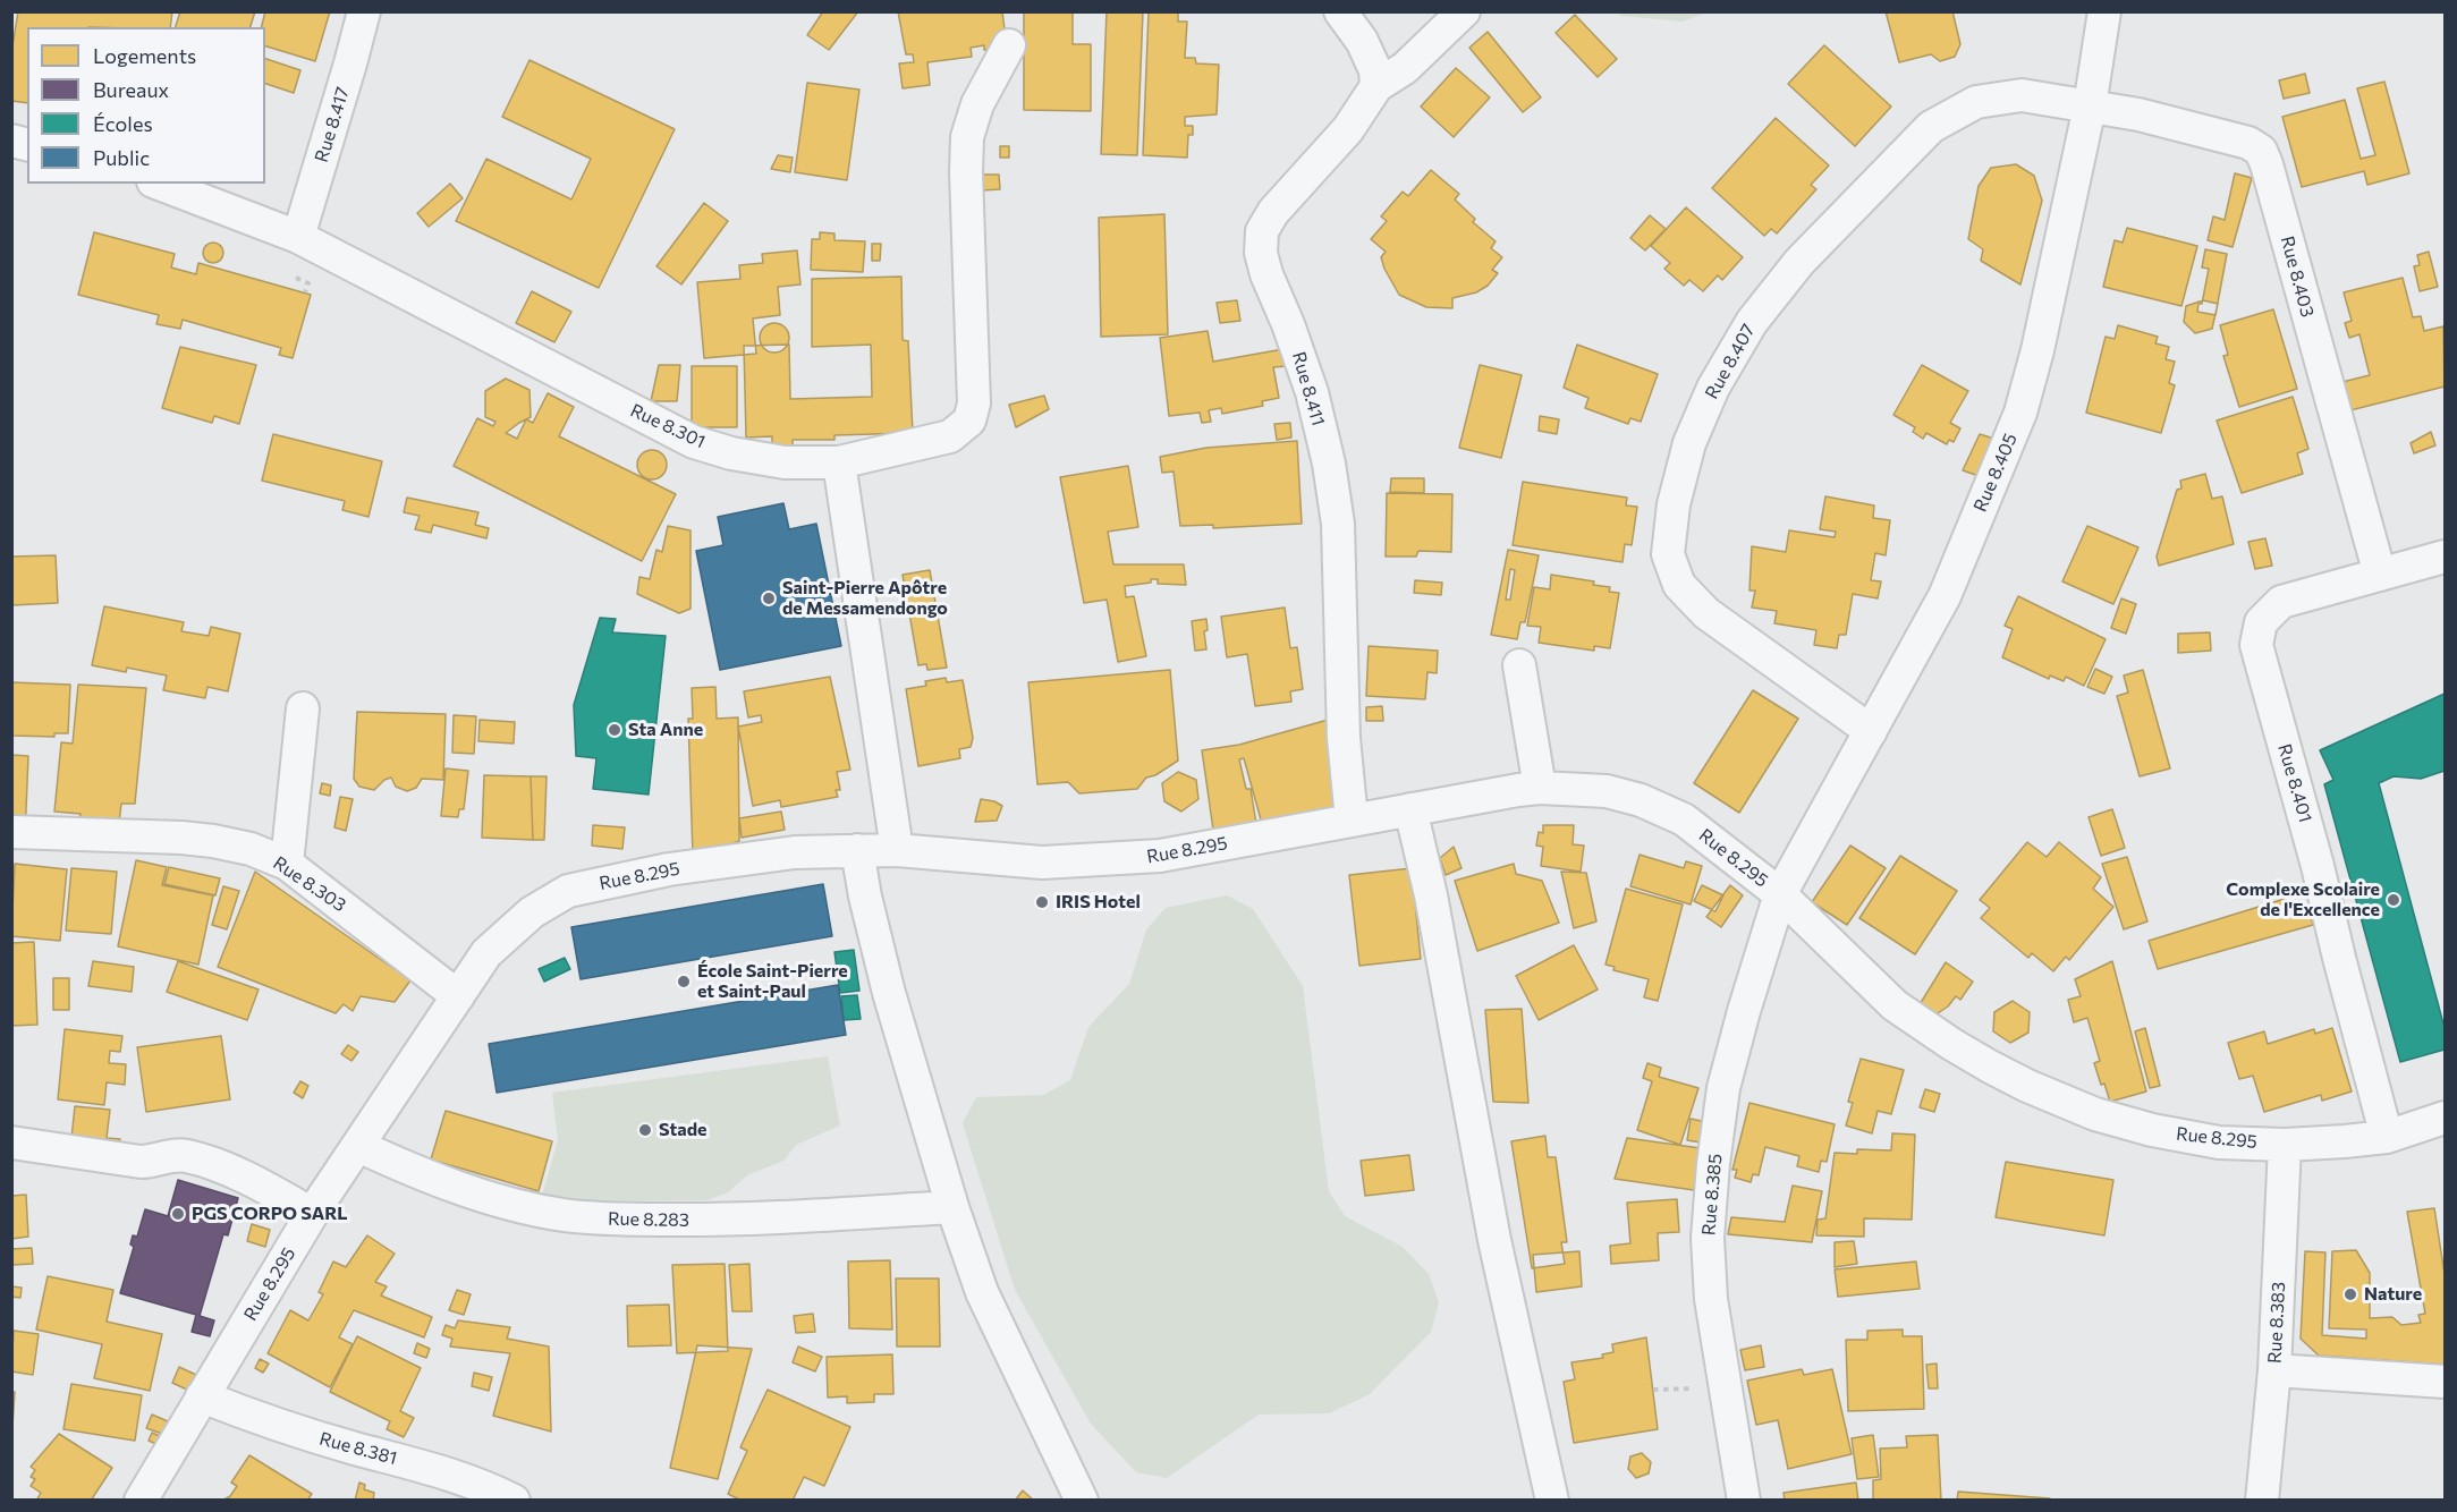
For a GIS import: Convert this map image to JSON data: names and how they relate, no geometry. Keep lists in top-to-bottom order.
{
  "streets": {
    "street": [
      "Rue 8.417",
      "Rue 8.403",
      "Rue 8.407",
      "Rue 8.411",
      "Rue 8.301",
      "Rue 8.405",
      "Rue 8.401",
      "Rue 8.295",
      "Rue 8.303",
      "Rue 8.385",
      "Rue 8.283",
      "Rue 8.383",
      "Rue 8.381"
    ]
  },
  "crossings": [
    ["Rue 8.417", "Rue 8.301"],
    ["Rue 8.403", "Rue 8.407"],
    ["Rue 8.403", "Rue 8.405"],
    ["Rue 8.403", "Rue 8.401"],
    ["Rue 8.407", "Rue 8.405"],
    ["Rue 8.411", "Rue 8.295"],
    ["Rue 8.405", "Rue 8.295"],
    ["Rue 8.405", "Rue 8.385"],
    ["Rue 8.401", "Rue 8.295"],
    ["Rue 8.295", "Rue 8.303"],
    ["Rue 8.295", "Rue 8.385"],
    ["Rue 8.295", "Rue 8.283"],
    ["Rue 8.295", "Rue 8.383"],
    ["Rue 8.295", "Rue 8.381"]
  ],
  "places": [
    "Saint-Pierre Apôtre de Messamendongo",
    "Sta Anne",
    "Complexe Scolaire de l'Excellence",
    "IRIS Hotel",
    "École Saint-Pierre et Saint-Paul",
    "Stade",
    "PGS CORPO SARL",
    "Nature"
  ],
  "legend": [
    "Logements",
    "Bureaux",
    "Écoles",
    "Public"
  ]
}
